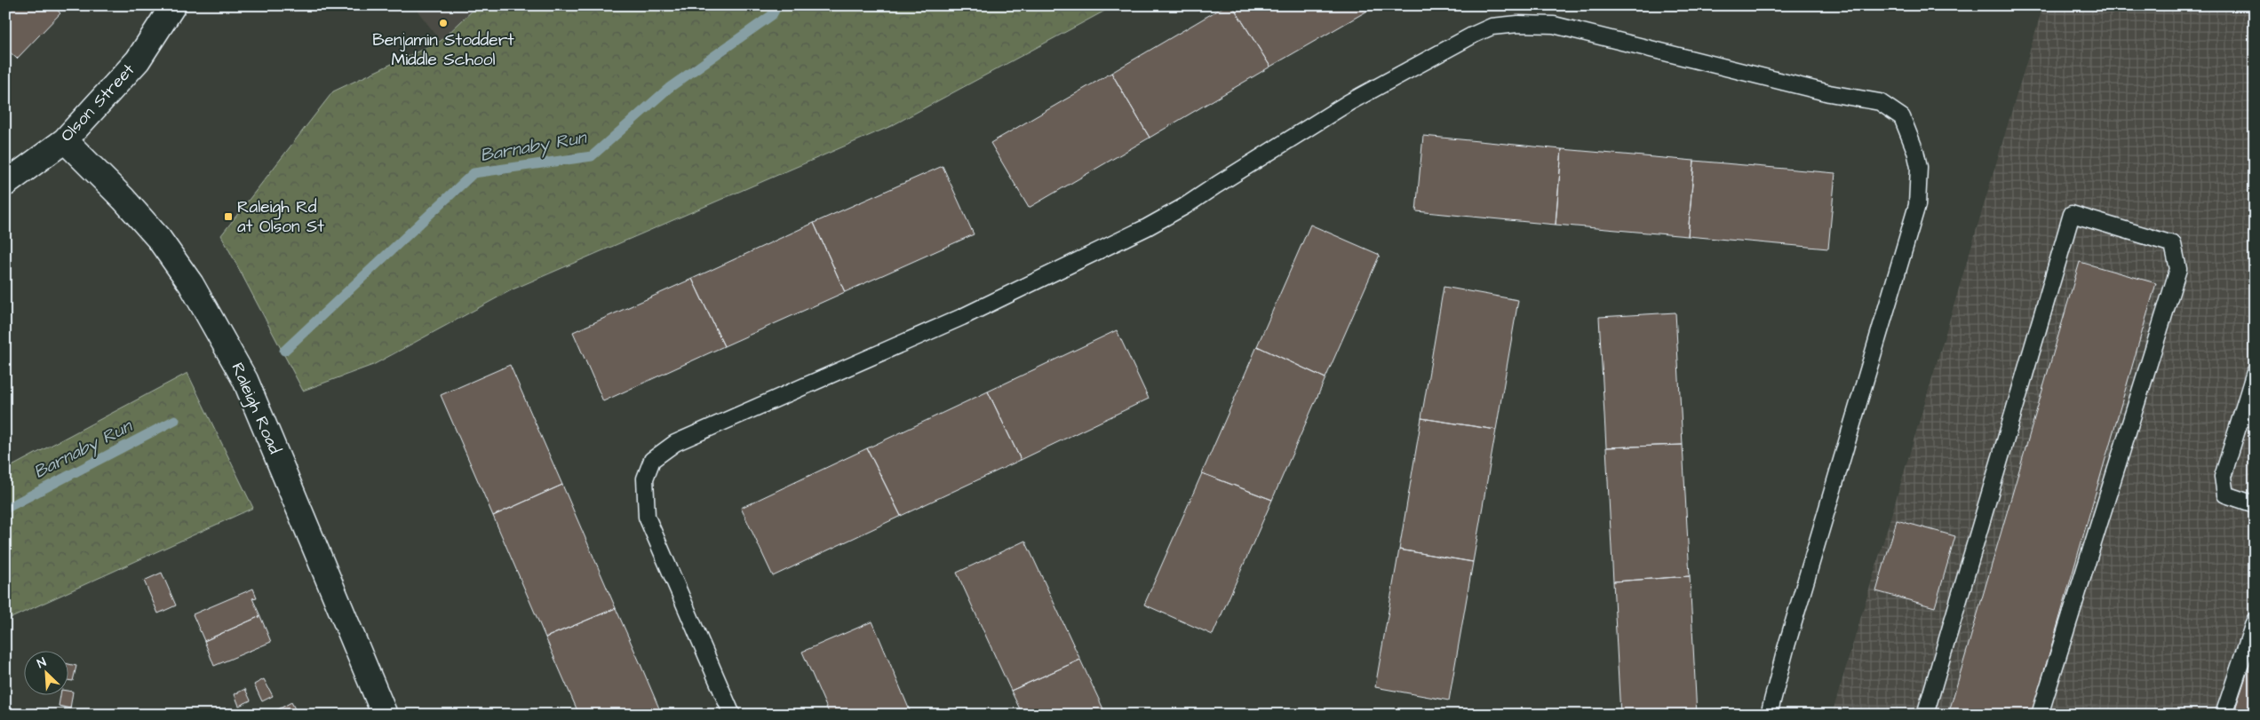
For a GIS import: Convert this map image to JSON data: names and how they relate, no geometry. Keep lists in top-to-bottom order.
{
  "streets": {
    "street": ["Olson Street", "Raleigh Road"]
  },
  "crossings": [
    ["Olson Street", "Raleigh Road"]
  ],
  "water": ["Barnaby Run"],
  "places": {
    "other": ["Benjamin Stoddert Middle School"],
    "transit": ["Raleigh Rd at Olson St"]
  },
  "north": "top left"
}
